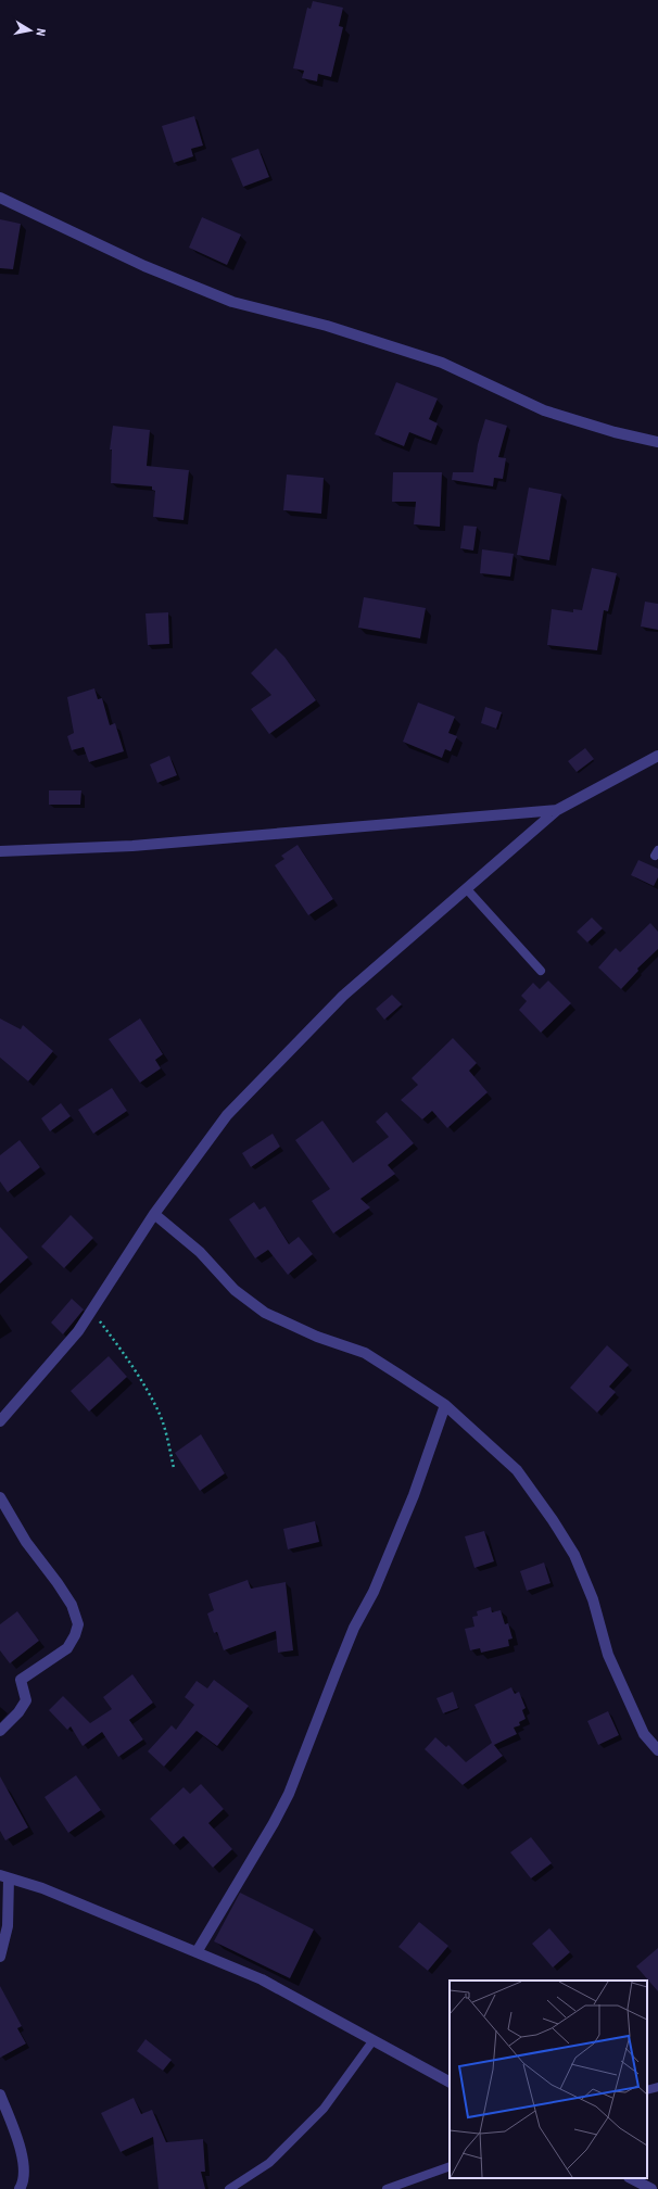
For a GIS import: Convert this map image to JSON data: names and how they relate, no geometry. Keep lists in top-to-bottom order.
{
  "north": "right"
}
